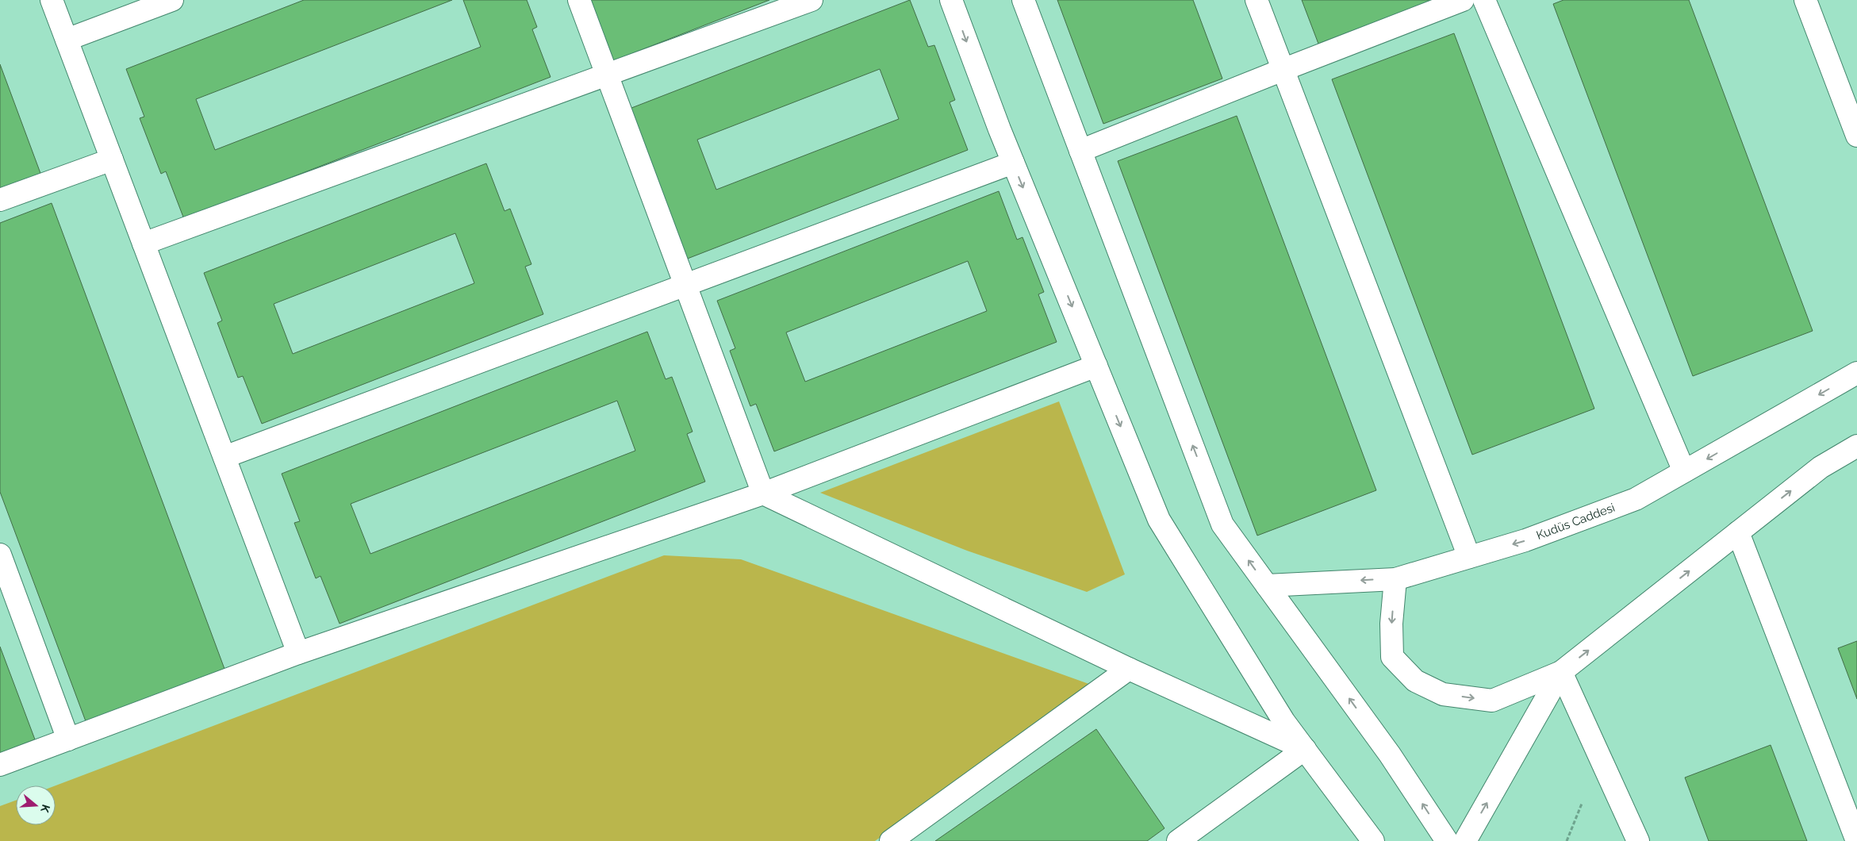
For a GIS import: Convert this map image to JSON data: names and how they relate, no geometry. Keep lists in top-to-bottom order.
{
  "streets": {
    "street": ["Kudüs Caddesi"]
  },
  "north": "right"
}
